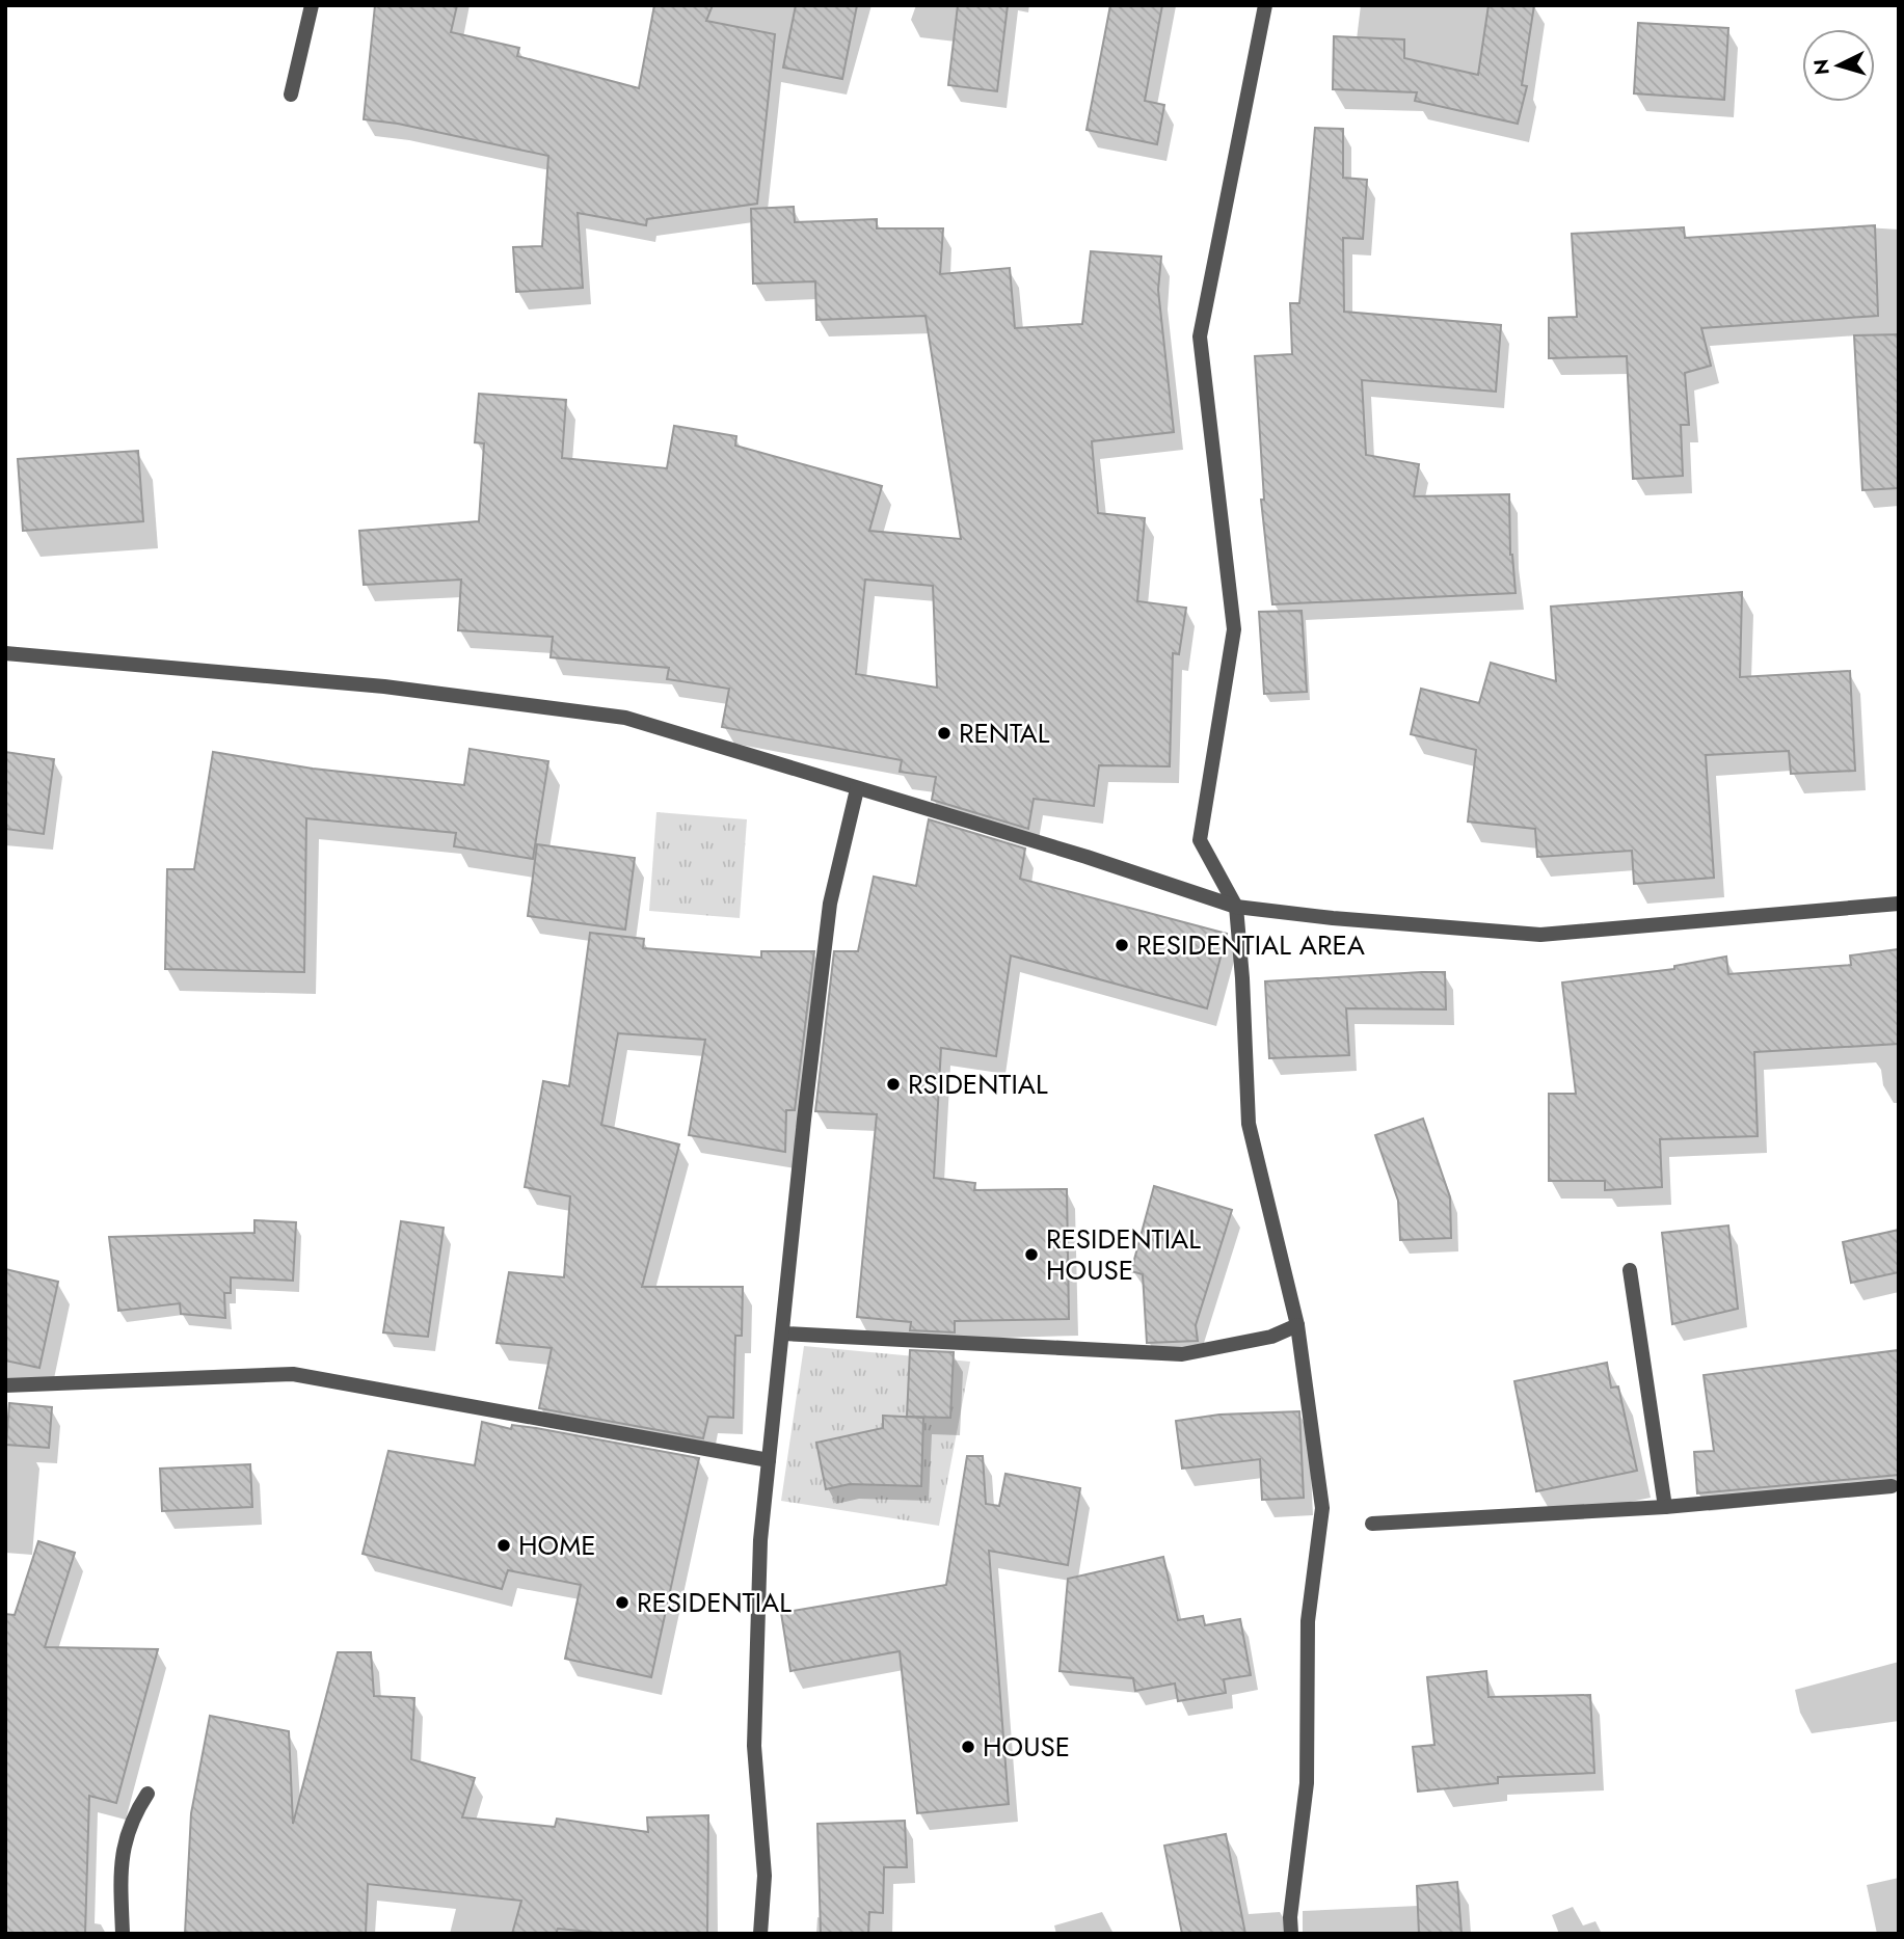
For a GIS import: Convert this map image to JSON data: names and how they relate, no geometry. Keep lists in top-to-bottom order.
{
  "places": [
    "RENTAL",
    "RESIDENTIAL AREA",
    "RSIDENTIAL",
    "RESIDENTIAL HOUSE",
    "HOME",
    "RESIDENTIAL",
    "HOUSE"
  ],
  "north": "left"
}
